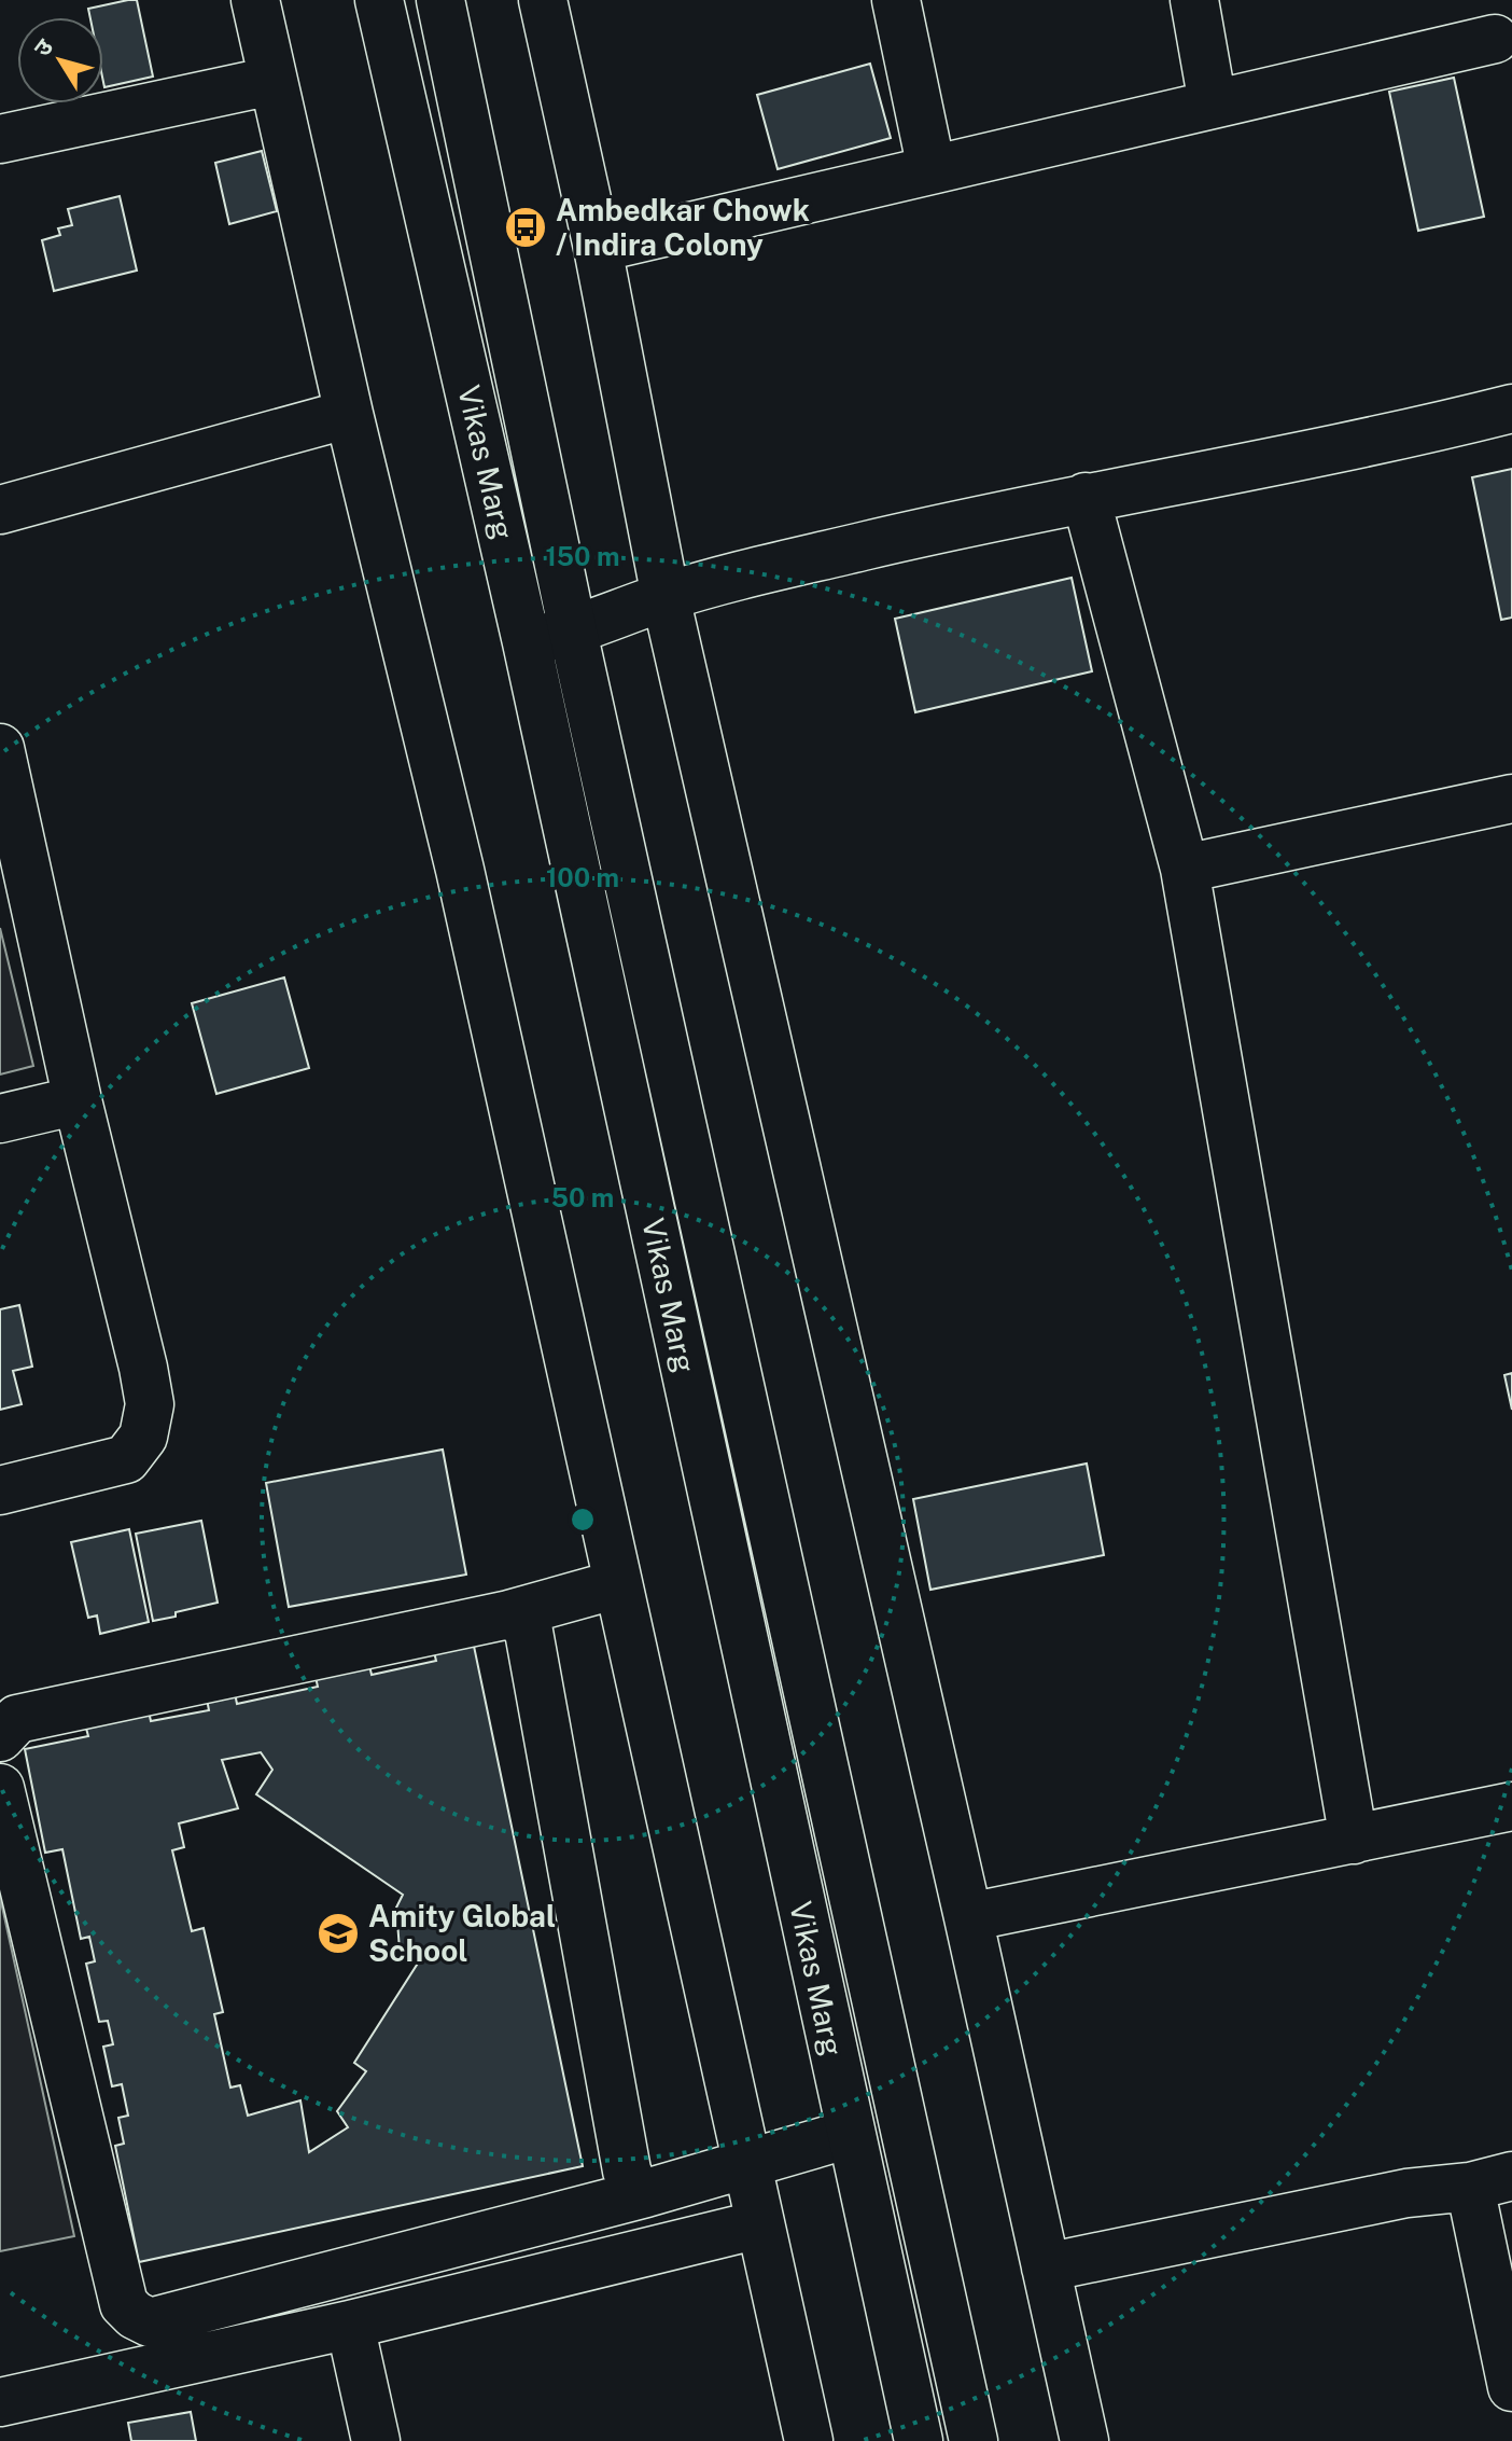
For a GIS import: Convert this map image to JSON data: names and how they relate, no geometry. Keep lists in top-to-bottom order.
{
  "streets": {
    "street": ["Vikas Marg"]
  },
  "places": {
    "bus stop": ["Ambedkar Chowk / Indira Colony"],
    "school or university": ["Amity Global School"]
  },
  "north": "top left",
  "rings": ["150 m", "100 m", "50 m"]
}
